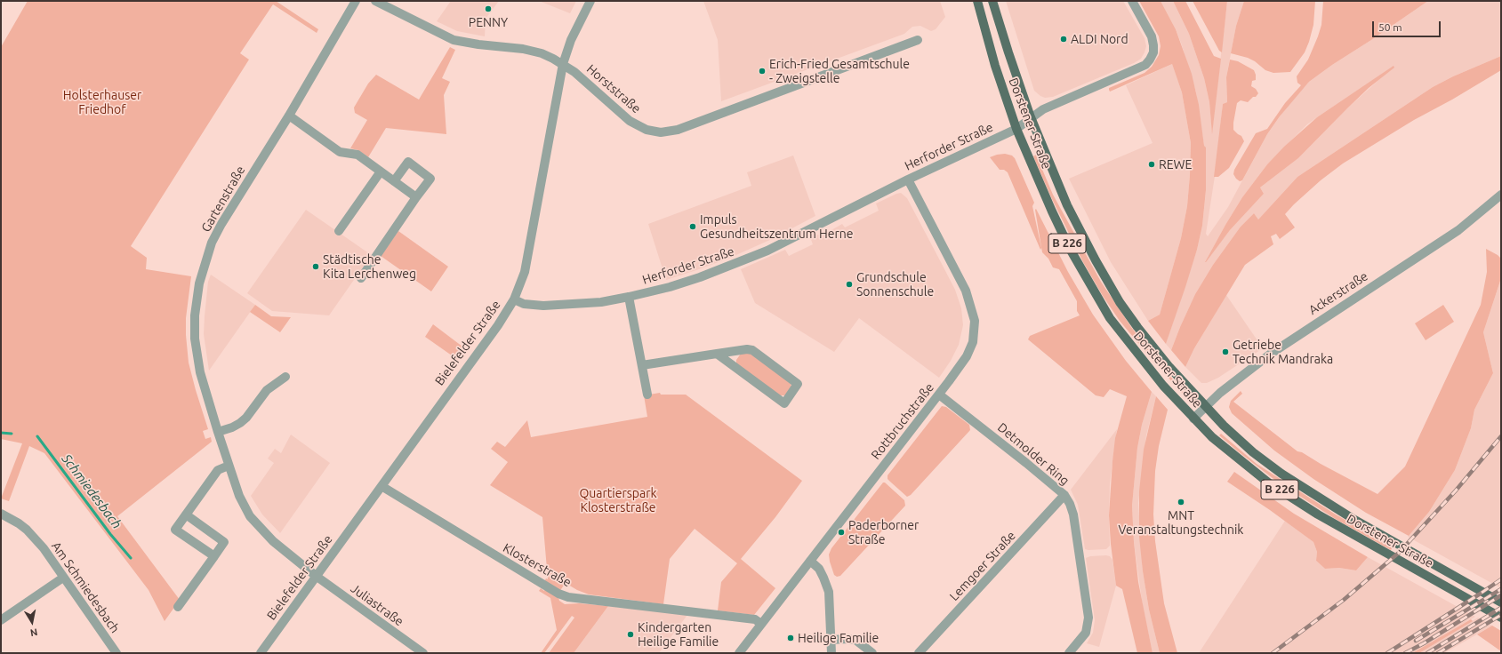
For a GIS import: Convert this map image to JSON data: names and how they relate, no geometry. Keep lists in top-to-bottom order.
{
  "streets": {
    "main road": ["Dorstener Straße", "B 226"],
    "street": [
      "Horststraße",
      "Herforder Straße",
      "Gartenstraße",
      "Ackerstraße",
      "Bielefelder Straße",
      "Rottbruchstraße",
      "Detmolder Ring",
      "Klosterstraße",
      "Lemgoer Straße",
      "Am Schmiedesbach",
      "Juliastraße"
    ]
  },
  "crossings": [
    ["Horststraße", "Bielefelder Straße"],
    ["Dorstener Straße", "Herforder Straße"],
    ["Dorstener Straße", "Ackerstraße"],
    ["Herforder Straße", "Bielefelder Straße"],
    ["Herforder Straße", "Rottbruchstraße"],
    ["Gartenstraße", "Bielefelder Straße"],
    ["Gartenstraße", "Juliastraße"],
    ["Bielefelder Straße", "Klosterstraße"],
    ["Bielefelder Straße", "Juliastraße"],
    ["Rottbruchstraße", "Detmolder Ring"],
    ["Rottbruchstraße", "Klosterstraße"],
    ["Detmolder Ring", "Lemgoer Straße"]
  ],
  "water": ["Schmiedesbach"],
  "parks": ["Holsterhauser Friedhof", "Quartierspark Klosterstraße"],
  "places": [
    "PENNY",
    "ALDI Nord",
    "Erich-Fried Gesamtschule - Zweigstelle",
    "REWE",
    "Impuls Gesundheitszentrum Herne",
    "Städtische Kita Lerchenweg",
    "Grundschule Sonnenschule",
    "Getriebe Technik Mandraka",
    "MNT Veranstaltungstechnik",
    "Paderborner Straße",
    "Kindergarten Heilige Familie",
    "Heilige Familie"
  ],
  "scale_bar": "50 m",
  "north": "bottom"
}
